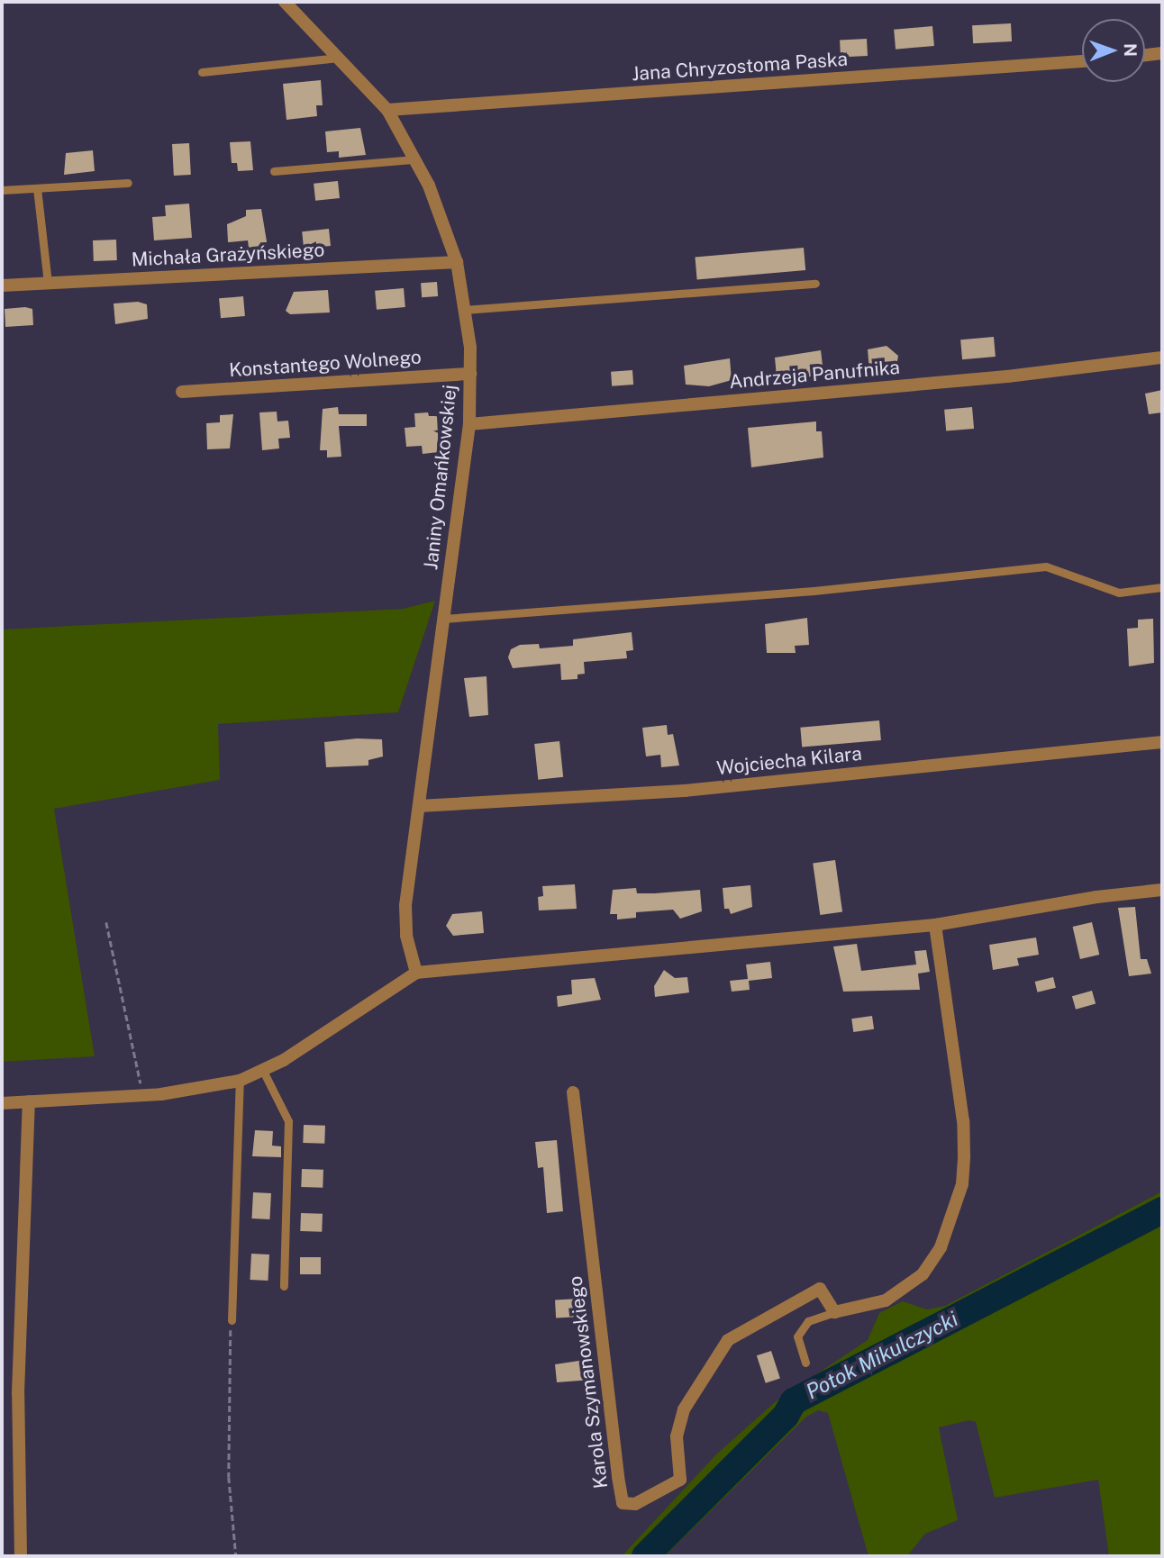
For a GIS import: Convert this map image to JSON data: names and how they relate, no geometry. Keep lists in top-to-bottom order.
{
  "streets": {
    "street": [
      "Jana Chryzostoma Paska",
      "Michała Grażyńskiego",
      "Konstantego Wolnego",
      "Andrzeja Panufnika",
      "Janiny Omańkowskiej",
      "Wojciecha Kilara",
      "Karola Szymanowskiego"
    ]
  },
  "crossings": [
    ["Jana Chryzostoma Paska", "Janiny Omańkowskiej"],
    ["Michała Grażyńskiego", "Janiny Omańkowskiej"],
    ["Konstantego Wolnego", "Janiny Omańkowskiej"],
    ["Andrzeja Panufnika", "Janiny Omańkowskiej"],
    ["Janiny Omańkowskiej", "Wojciecha Kilara"]
  ],
  "water": ["Potok Mikulczycki"],
  "north": "right"
}
